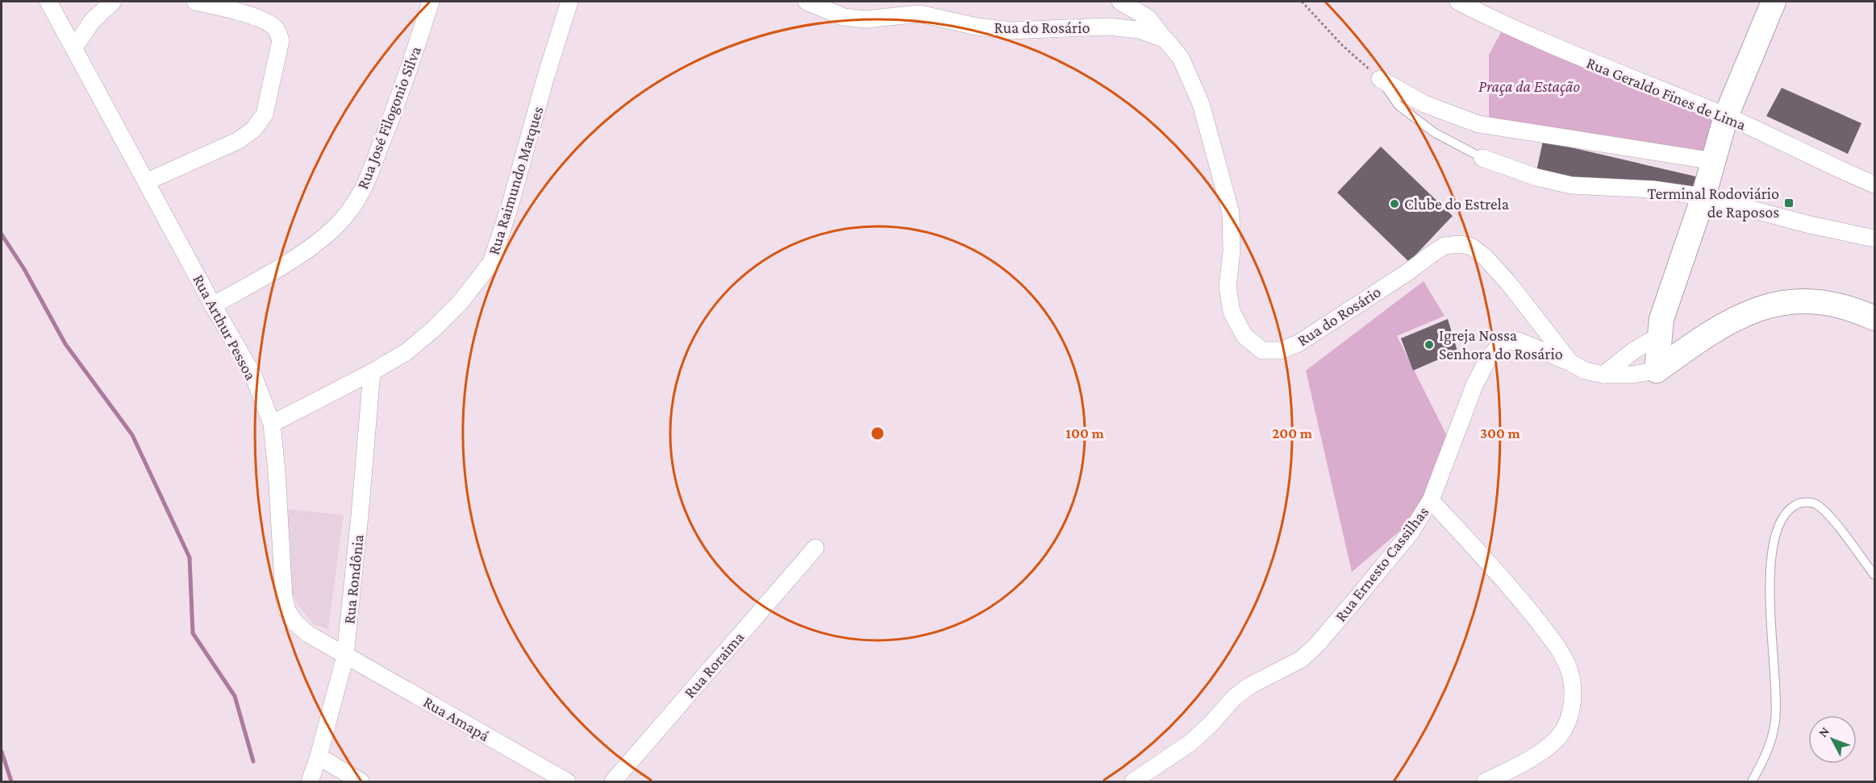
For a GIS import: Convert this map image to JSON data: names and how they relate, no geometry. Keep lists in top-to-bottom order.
{
  "streets": {
    "street": [
      "Rua do Rosário",
      "Rua Geraldo Fines de Lima",
      "Rua José Filogonio Silva",
      "Rua Raimundo Marques",
      "Rua Arthur Pessoa",
      "Rua Ernesto Cassilhas",
      "Rua Rondônia",
      "Rua Roraima",
      "Rua Amapá"
    ]
  },
  "crossings": [
    ["Rua do Rosário", "Rua Ernesto Cassilhas"],
    ["Rua José Filogonio Silva", "Rua Arthur Pessoa"],
    ["Rua Raimundo Marques", "Rua Arthur Pessoa"],
    ["Rua Raimundo Marques", "Rua Rondônia"],
    ["Rua Arthur Pessoa", "Rua Rondônia"],
    ["Rua Arthur Pessoa", "Rua Amapá"],
    ["Rua Rondônia", "Rua Amapá"]
  ],
  "parks": ["Praça da Estação"],
  "places": {
    "transit": ["Terminal Rodoviário de Raposos"],
    "other": ["Clube do Estrela", "Igreja Nossa Senhora do Rosário"]
  },
  "north": "top left",
  "rings": ["100 m", "200 m", "300 m"]
}
